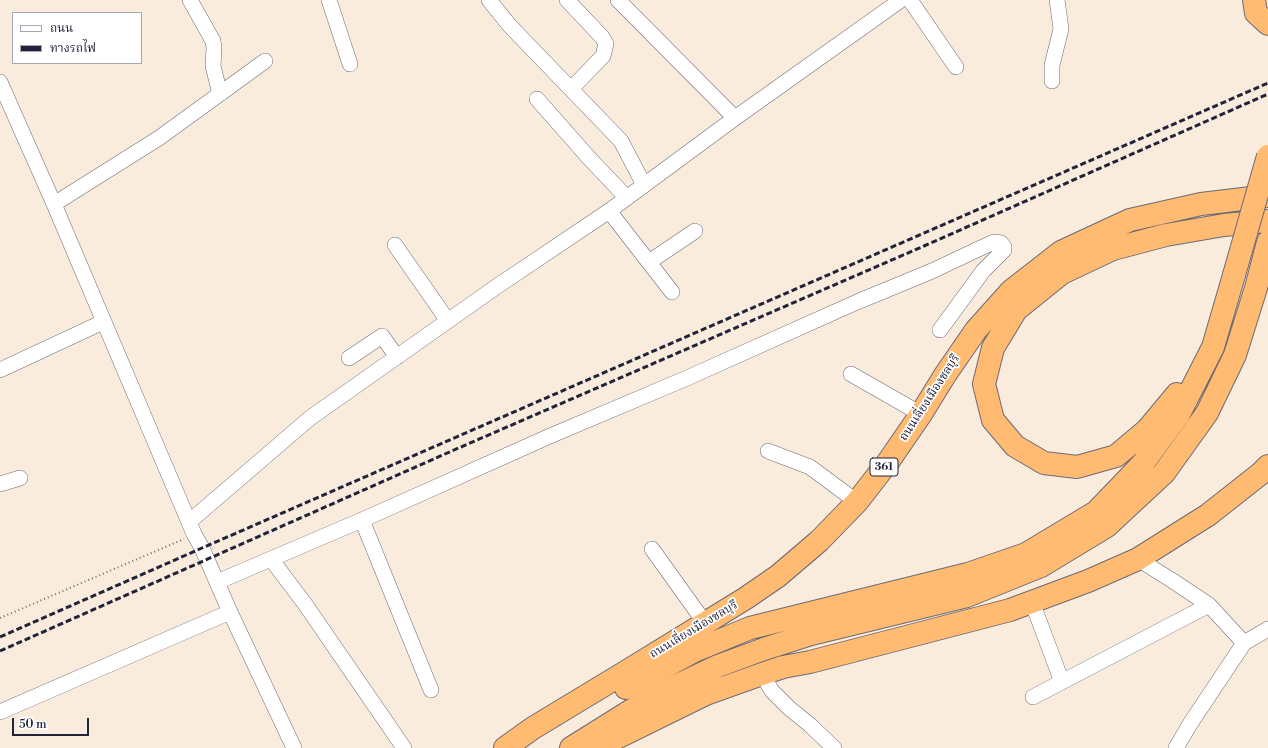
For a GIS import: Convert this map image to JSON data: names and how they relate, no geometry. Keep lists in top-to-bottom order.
{
  "streets": {
    "highway": ["ถนนเลี่ยงเมืองชลบุรี", "361"]
  },
  "legend": ["ถนน", "ทางรถไฟ"],
  "scale_bar": "50 m"
}
